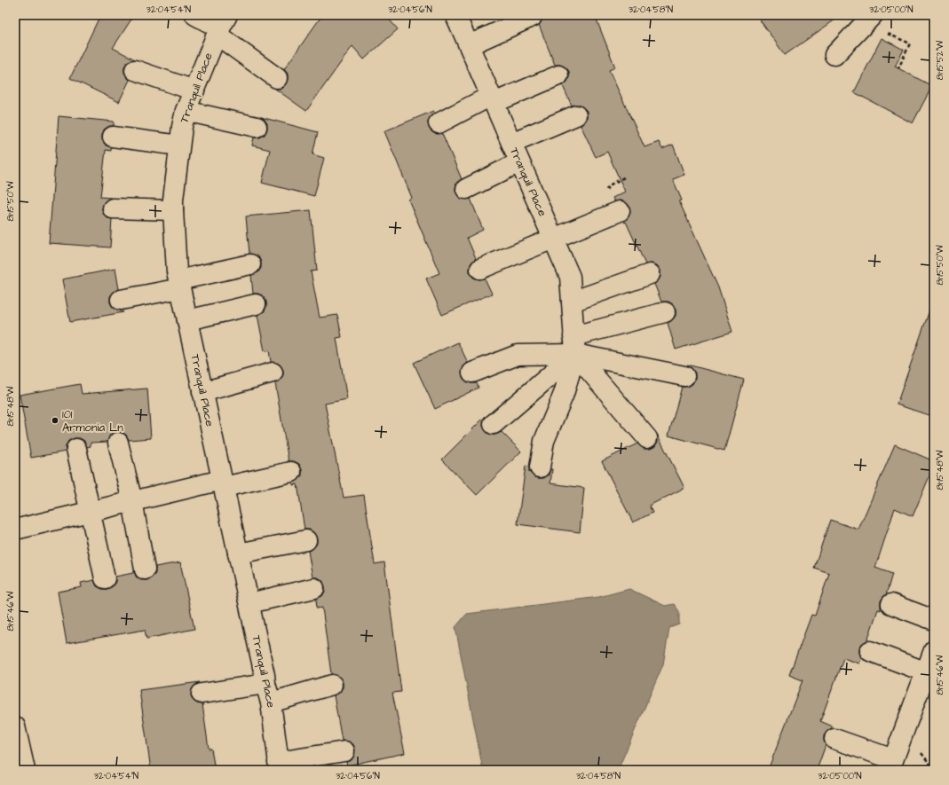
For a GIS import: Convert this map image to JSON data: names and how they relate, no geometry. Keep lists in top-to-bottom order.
{
  "streets": {
    "street": ["Tranquil Place"]
  },
  "places": ["101 Armonia Ln"],
  "coordinates": [
    "32°04'54\"N",
    "32°04'56\"N",
    "32°04'58\"N",
    "32°05'00\"N",
    "81°15'52\"W",
    "81°15'50\"W",
    "81°15'48\"W",
    "81°15'46\"W"
  ]
}
